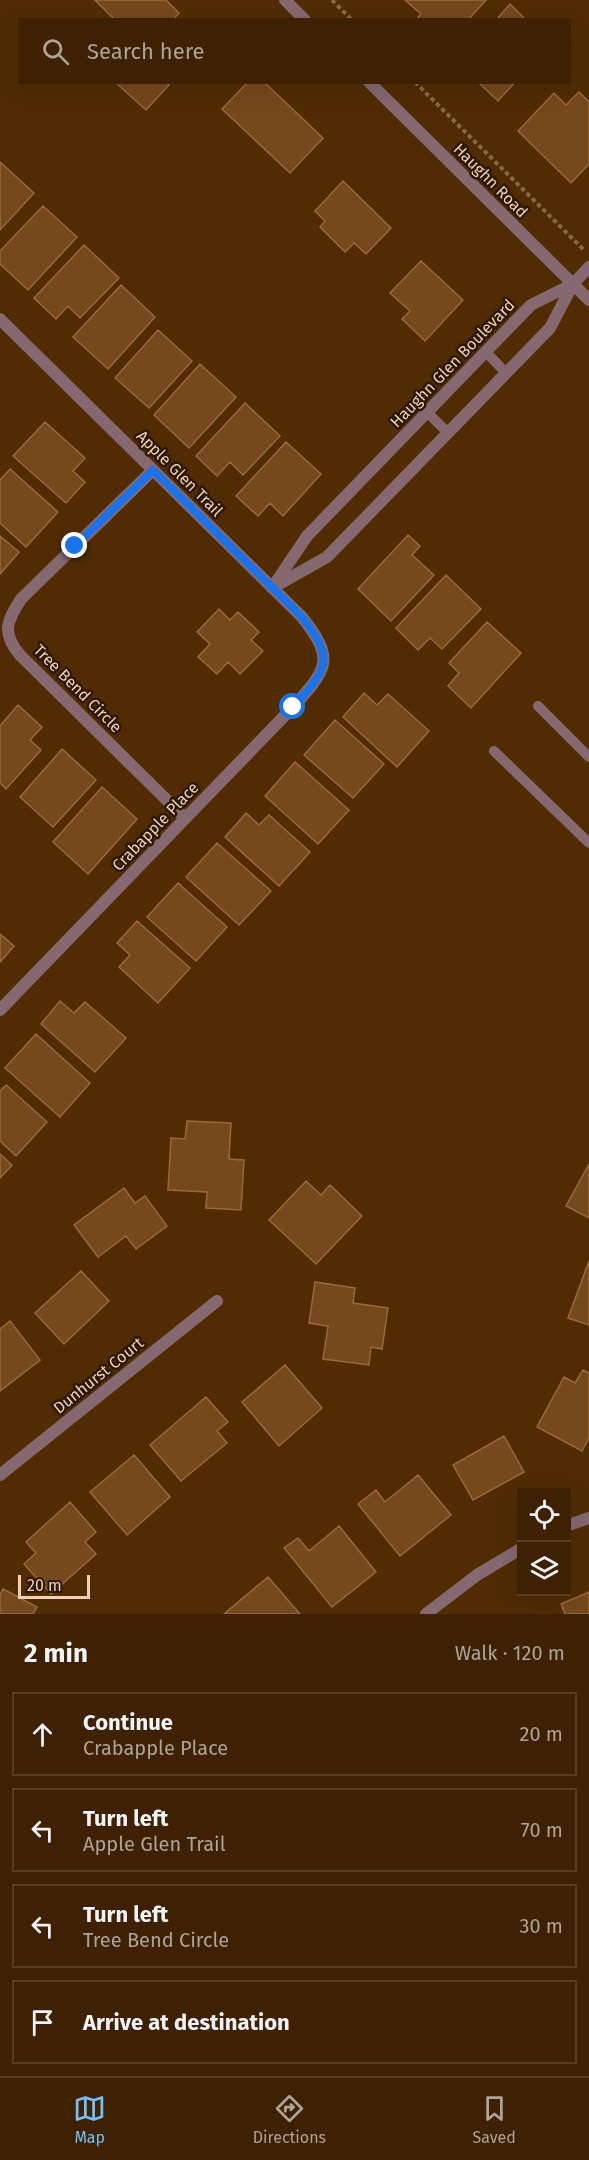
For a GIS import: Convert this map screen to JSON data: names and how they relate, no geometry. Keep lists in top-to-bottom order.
{
  "streets": {
    "street": [
      "Haughn Road",
      "Haughn Glen Boulevard",
      "Apple Glen Trail",
      "Tree Bend Circle",
      "Crabapple Place",
      "Dunhurst Court"
    ]
  },
  "crossings": [
    ["Haughn Road", "Haughn Glen Boulevard"],
    ["Haughn Glen Boulevard", "Apple Glen Trail"],
    ["Apple Glen Trail", "Tree Bend Circle"],
    ["Apple Glen Trail", "Crabapple Place"],
    ["Tree Bend Circle", "Crabapple Place"]
  ],
  "scale_bar": "20 m",
  "page": {
    "search": "Search here",
    "scale": "20 m",
    "heading": ["2 min", "Walk · 120 m"],
    "list": [
      ["Continue", "Crabapple Place", "20 m"],
      ["Turn left", "Apple Glen Trail", "70 m"],
      ["Turn left", "Tree Bend Circle", "30 m"],
      "Arrive at destination"
    ],
    "nav": ["Map", "Directions", "Saved"]
  }
}
